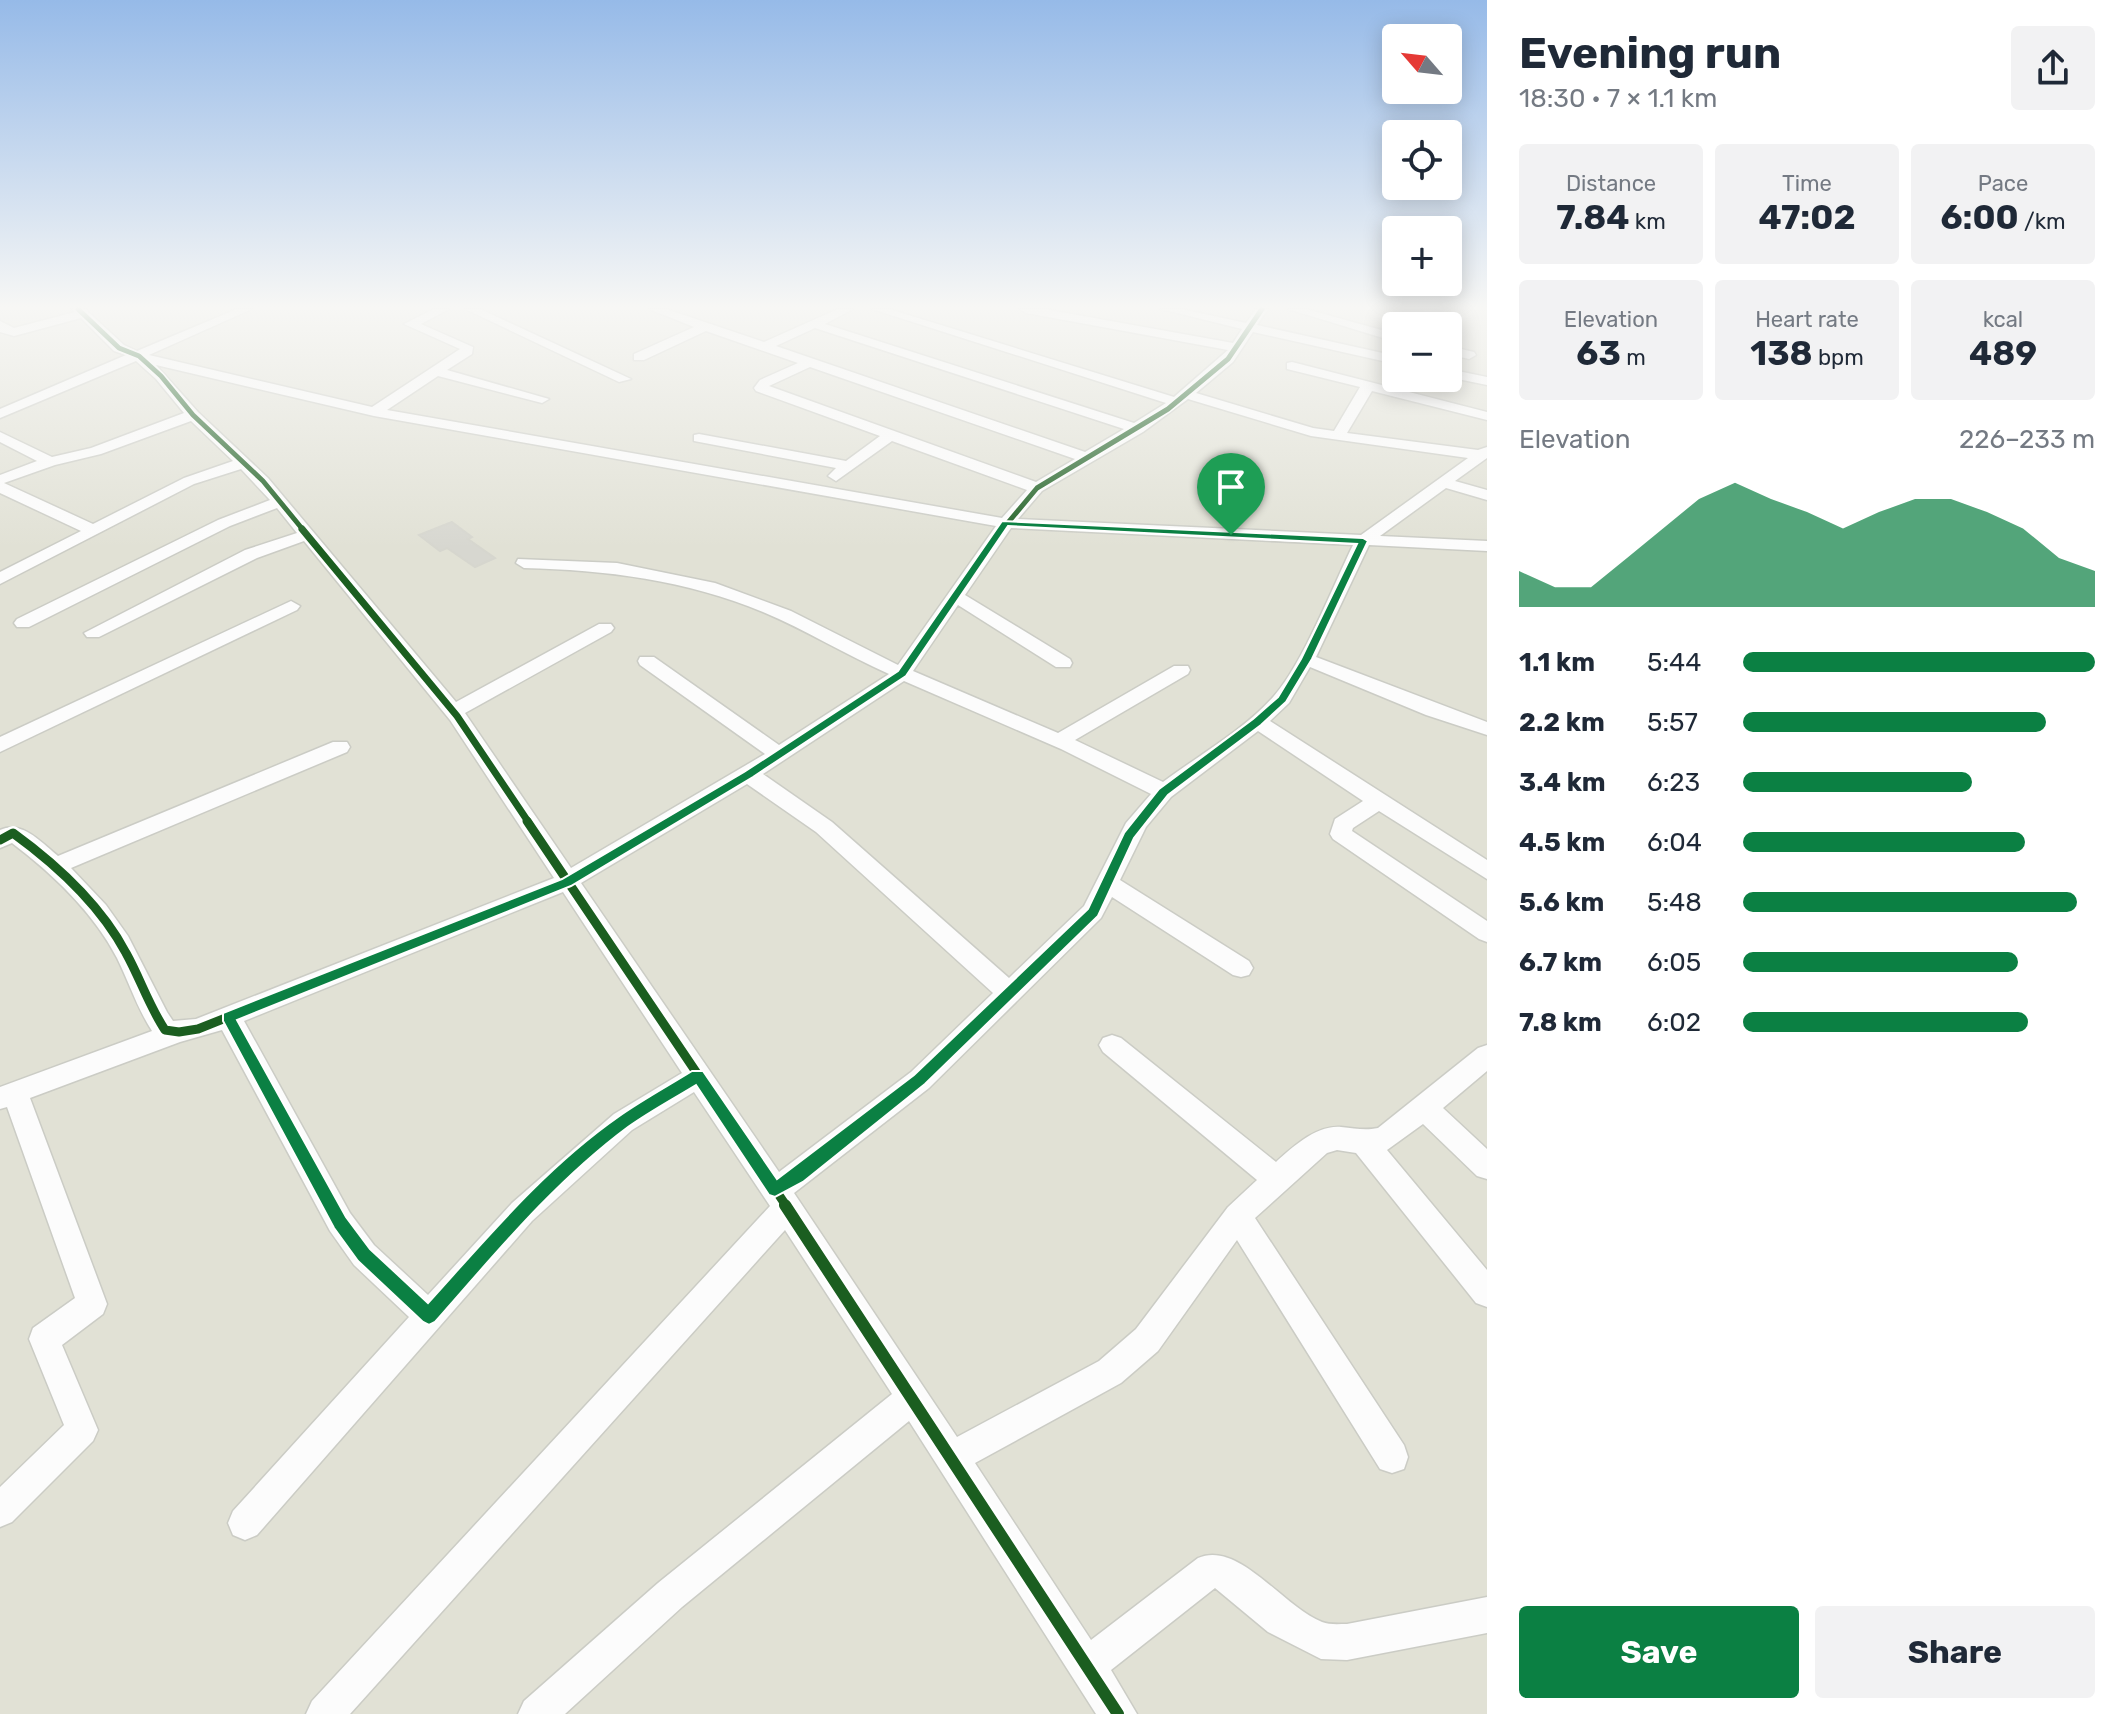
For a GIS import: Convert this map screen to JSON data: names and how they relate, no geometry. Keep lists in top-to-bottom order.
{
  "north": "top left",
  "page": {
    "heading": ["Evening run", "18:30 · 7 × 1.1 km"],
    "map_buttons": ["+", "−"],
    "stats": [
      ["Distance", "7.84 km"],
      ["Time", "47:02"],
      ["Pace", "6:00 /km"],
      ["Elevation", "63 m"],
      ["Heart rate", "138 bpm"],
      ["kcal", "489"]
    ],
    "chart": ["Elevation", "226–233 m"],
    "list": [
      {
        "name": "1.1 km",
        "note": "5:44"
      },
      {
        "name": "2.2 km",
        "note": "5:57"
      },
      {
        "name": "3.4 km",
        "note": "6:23"
      },
      {
        "name": "4.5 km",
        "note": "6:04"
      },
      {
        "name": "5.6 km",
        "note": "5:48"
      },
      {
        "name": "6.7 km",
        "note": "6:05"
      },
      {
        "name": "7.8 km",
        "note": "6:02"
      }
    ],
    "buttons": ["Save", "Share"]
  }
}
